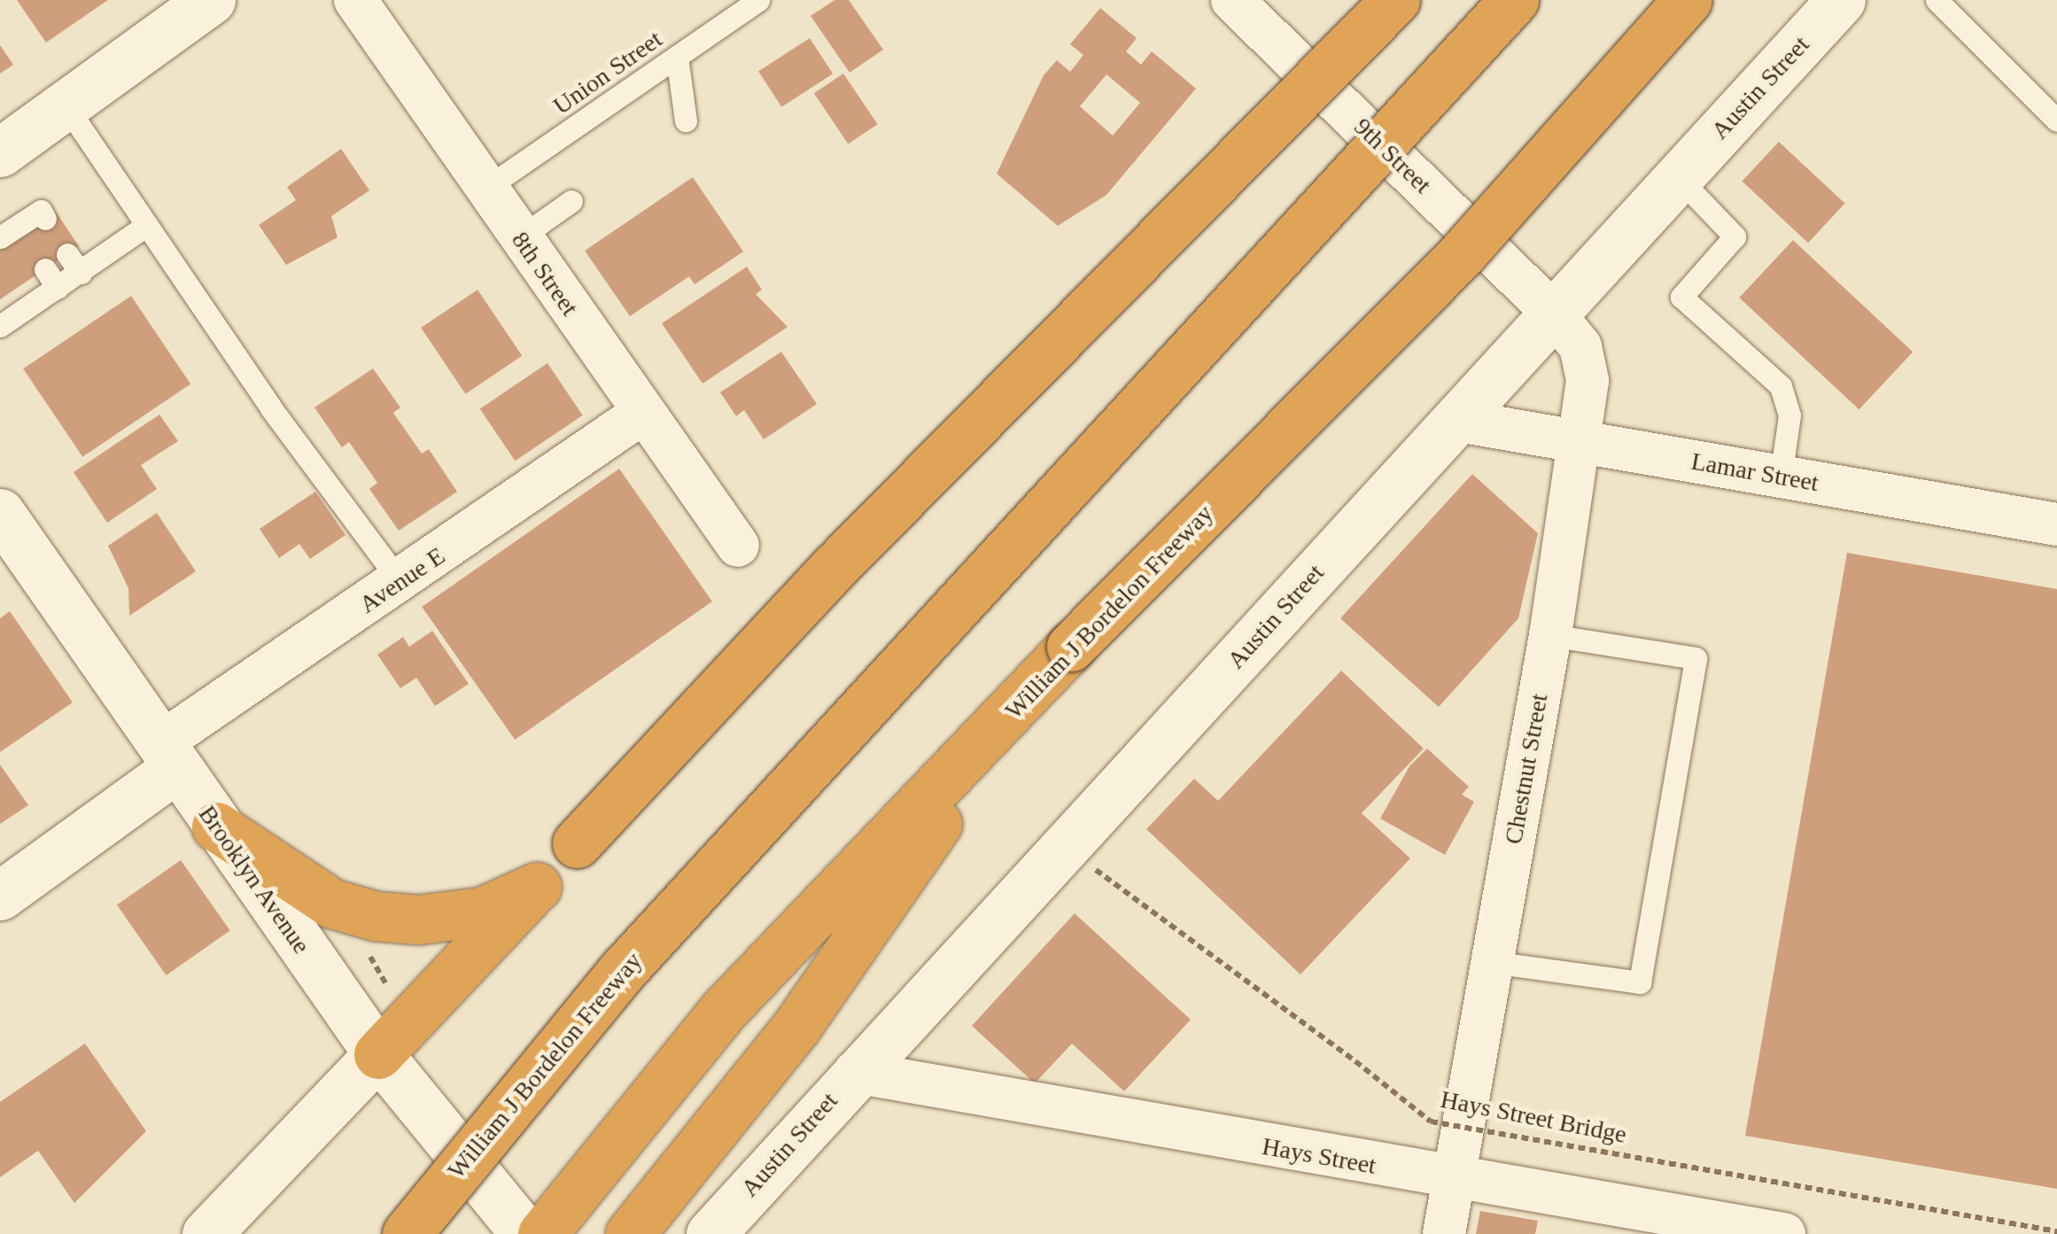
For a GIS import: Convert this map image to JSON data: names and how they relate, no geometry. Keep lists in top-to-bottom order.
{
  "streets": {
    "highway": ["William J Bordelon Freeway"],
    "street": [
      "Austin Street",
      "9th Street",
      "8th Street",
      "Lamar Street",
      "Avenue E",
      "Chestnut Street",
      "Brooklyn Avenue",
      "Hays Street"
    ],
    "lane": ["Union Street"],
    "path": ["Hays Street Bridge"]
  },
  "crossings": [
    ["Union Street", "8th Street"],
    ["Austin Street", "9th Street"],
    ["Austin Street", "Lamar Street"],
    ["Austin Street", "Chestnut Street"],
    ["Austin Street", "Hays Street"],
    ["9th Street", "Chestnut Street"],
    ["8th Street", "Avenue E"],
    ["Lamar Street", "Chestnut Street"],
    ["Avenue E", "Brooklyn Avenue"],
    ["Chestnut Street", "Hays Street"]
  ]
}
